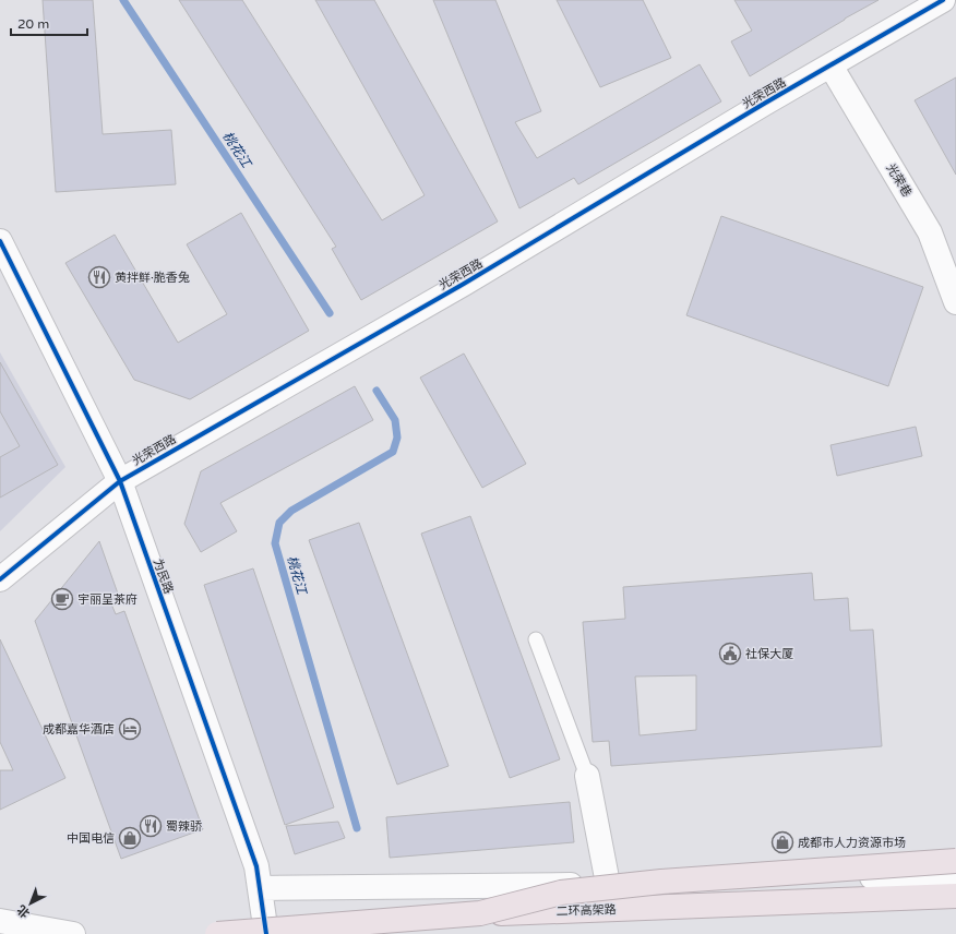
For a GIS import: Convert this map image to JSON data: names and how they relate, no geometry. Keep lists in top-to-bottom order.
{
  "streets": {
    "highway": ["二环高架路"],
    "street": ["光荣西路", "光荣巷", "为民路"]
  },
  "crossings": [
    ["光荣西路", "光荣巷"],
    ["光荣西路", "为民路"]
  ],
  "water": ["桃花江"],
  "places": {
    "restaurant": ["黄拌鲜·脆香兔", "蜀辣骄"],
    "cafe": ["宇丽呈茶府"],
    "public building": ["社保大厦"],
    "hotel": ["成都嘉华酒店"],
    "shop": ["中国电信", "成都市人力资源市场"]
  },
  "scale_bar": "20 m",
  "north": "bottom left"
}
